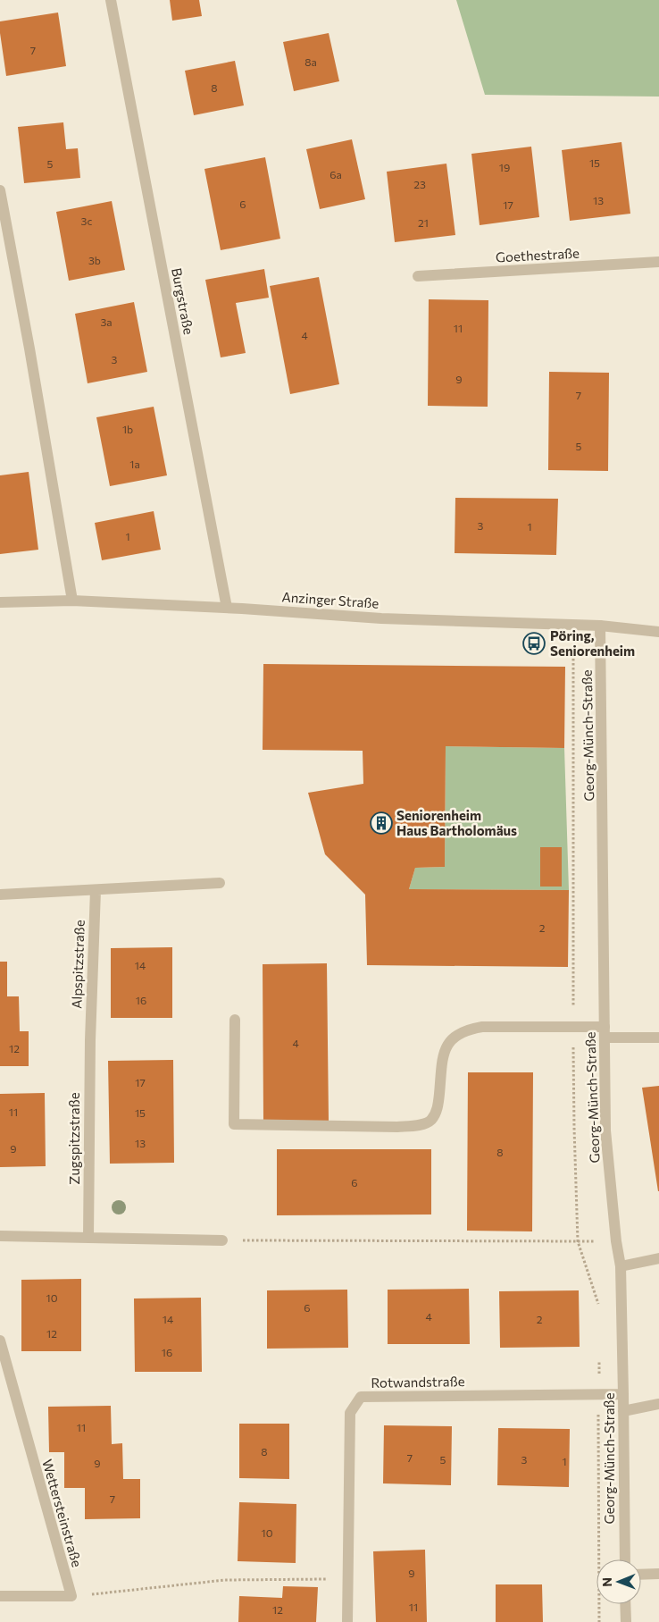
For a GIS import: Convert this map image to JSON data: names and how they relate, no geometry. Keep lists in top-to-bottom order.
{
  "streets": {
    "street": [
      "Goethestraße",
      "Burgstraße",
      "Anzinger Straße",
      "Georg-Münch-Straße",
      "Alpspitzstraße",
      "Zugspitzstraße",
      "Rotwandstraße",
      "Wettersteinstraße"
    ]
  },
  "crossings": [
    ["Burgstraße", "Anzinger Straße"],
    ["Anzinger Straße", "Georg-Münch-Straße"],
    ["Georg-Münch-Straße", "Rotwandstraße"],
    ["Alpspitzstraße", "Zugspitzstraße"]
  ],
  "places": {
    "bus stop": ["Pöring, Seniorenheim"],
    "building": ["Seniorenheim Haus Bartholomäus"]
  },
  "house_numbers": [
    "7",
    "8a",
    "8",
    "15",
    "5",
    "19",
    "6a",
    "23",
    "13",
    "6",
    "17",
    "3c",
    "21",
    "3b",
    "3a",
    "11",
    "4",
    "3",
    "9",
    "7",
    "1b",
    "5",
    "1a",
    "3",
    "1",
    "1",
    "2",
    "14",
    "16",
    "4",
    "12",
    "17",
    "11",
    "15",
    "13",
    "9",
    "8",
    "6",
    "10",
    "6",
    "4",
    "14",
    "2",
    "12",
    "16",
    "11",
    "8",
    "7",
    "5",
    "3",
    "1",
    "9",
    "7",
    "10",
    "9",
    "11",
    "12"
  ],
  "north": "left"
}
